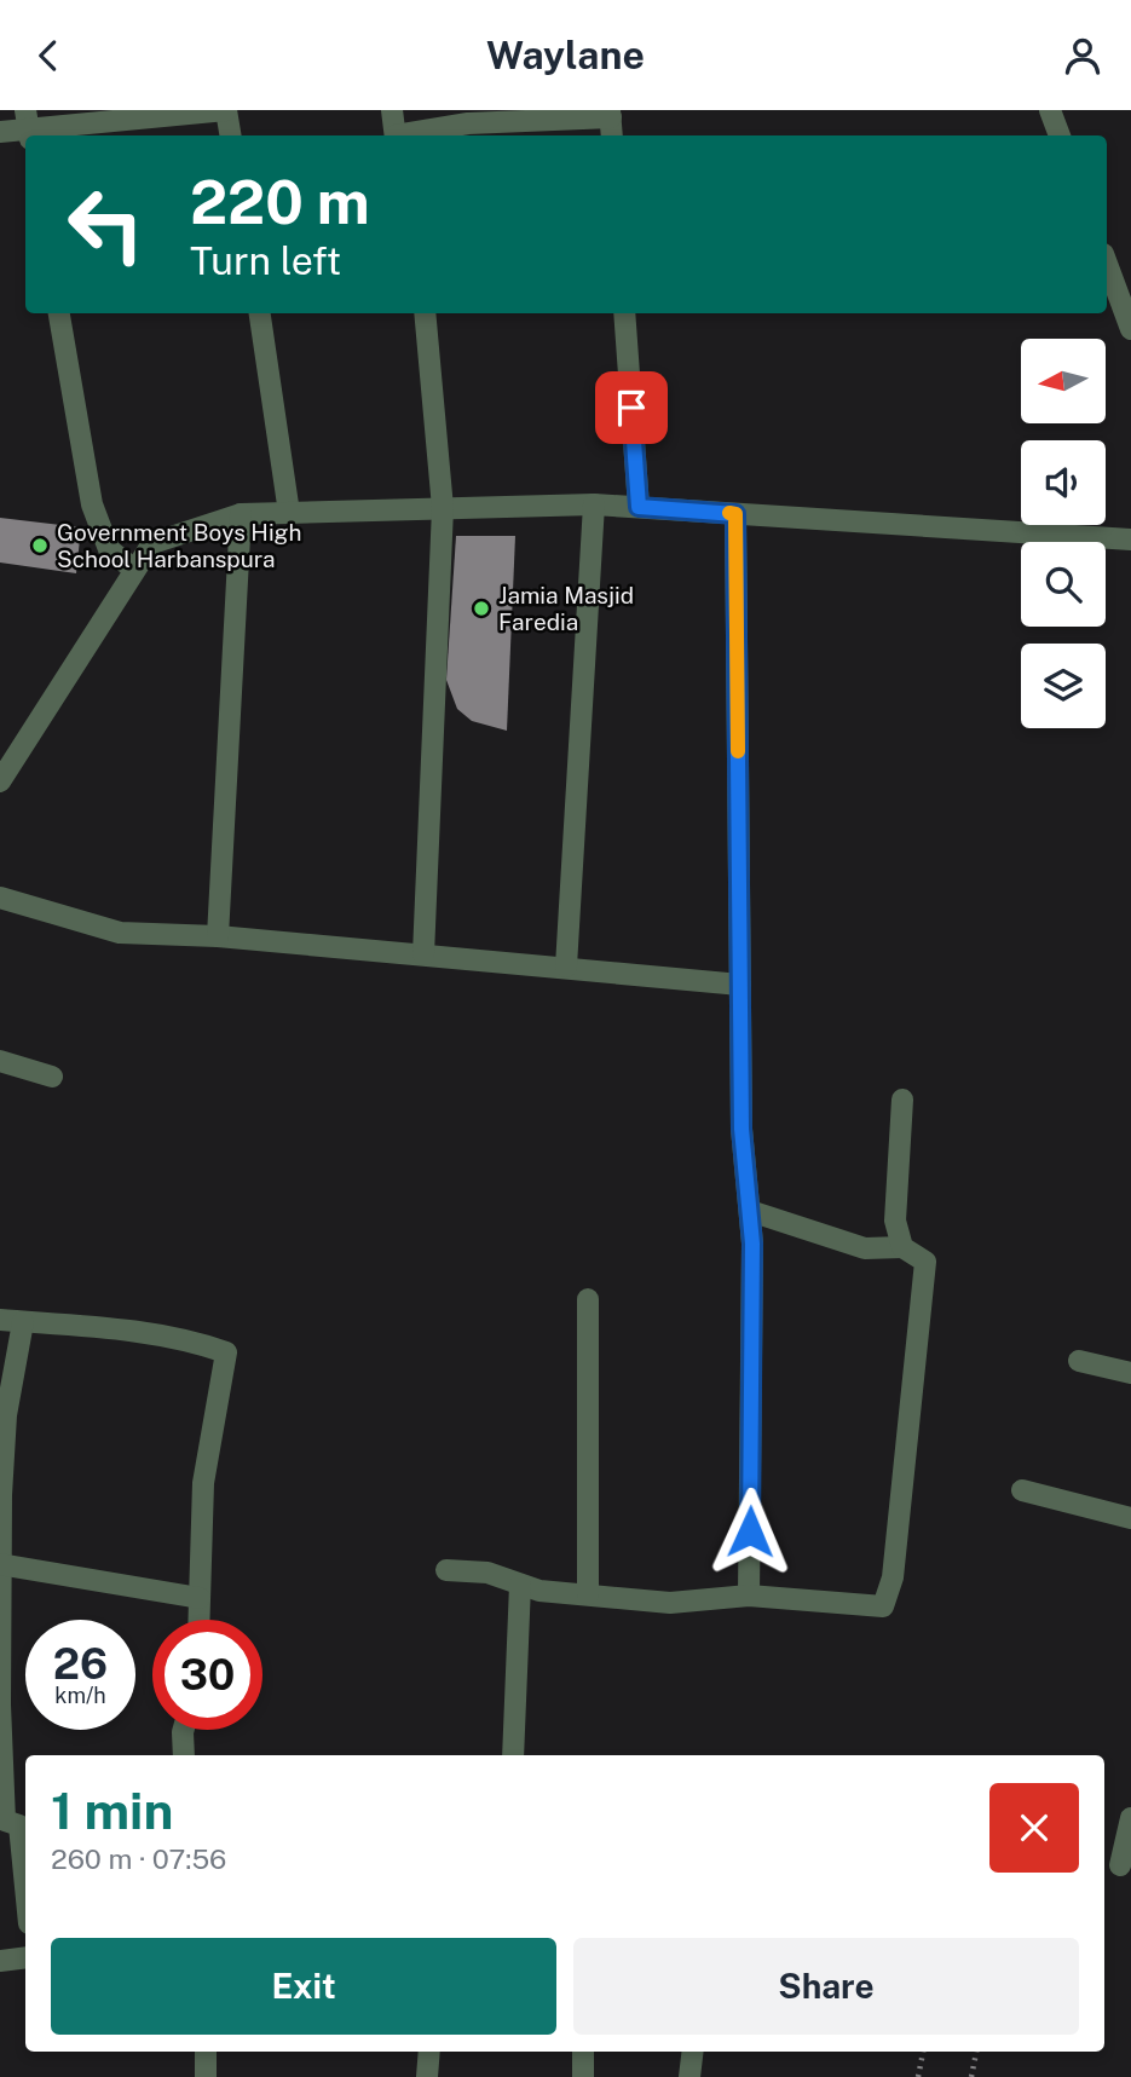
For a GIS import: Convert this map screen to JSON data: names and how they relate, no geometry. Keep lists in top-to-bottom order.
{
  "places": ["Government Boys High School Harbanspura", "Jamia Masjid Faredia"],
  "north": "left",
  "page": {
    "header": "Waylane",
    "turn": ["220 m", "Turn left"],
    "speed": "26 km/h",
    "limit": "30",
    "heading": ["1 min", "260 m · 07:56"],
    "buttons": ["Exit", "Share"]
  }
}
